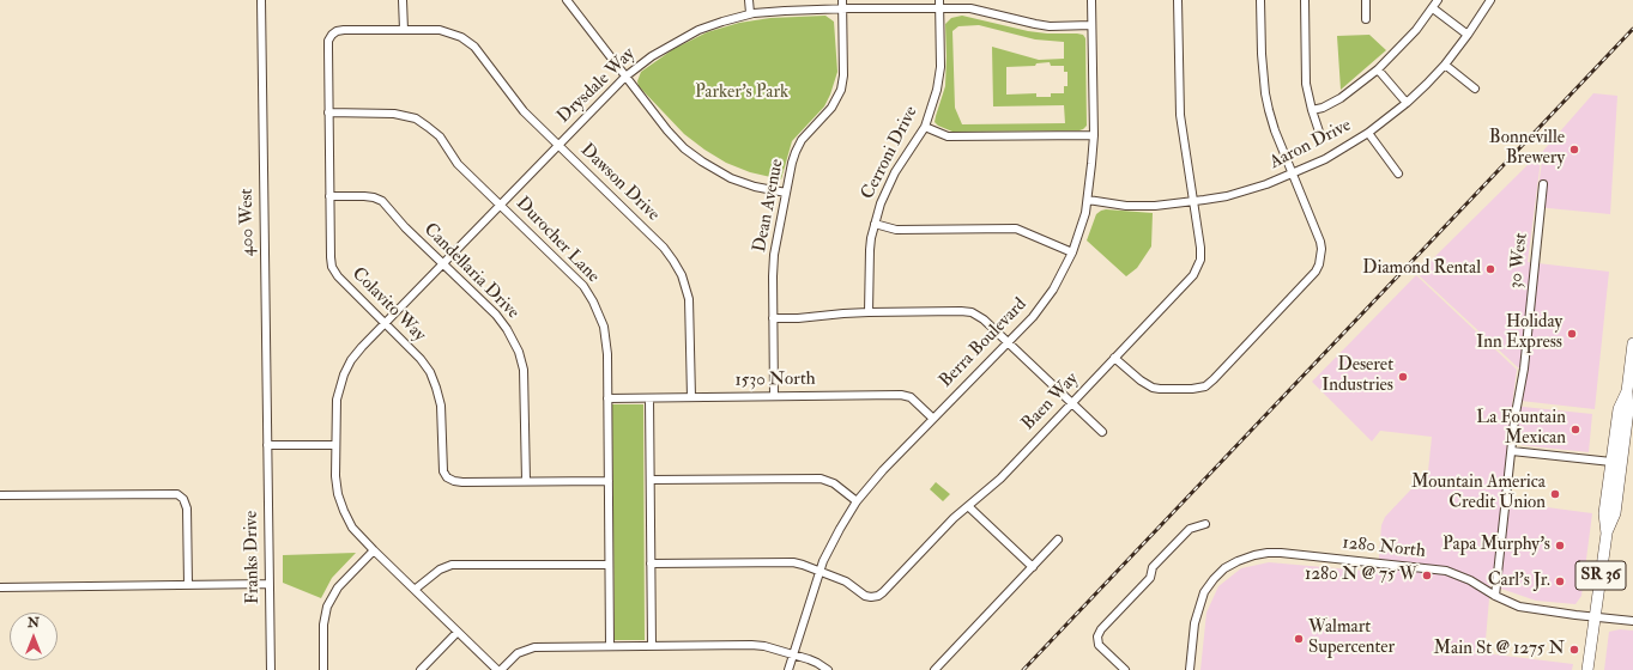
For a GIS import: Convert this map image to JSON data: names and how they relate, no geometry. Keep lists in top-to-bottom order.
{
  "streets": {
    "highway": ["SR 36"],
    "street": [
      "Drysdale Way",
      "Aaron Drive",
      "Cerroni Drive",
      "Dawson Drive",
      "Dean Avenue",
      "400 West",
      "Durocher Lane",
      "30 West",
      "Candellaria Drive",
      "Colavito Way",
      "Berra Boulevard",
      "1530 North",
      "Baen Way",
      "1280 North",
      "Franks Drive"
    ]
  },
  "crossings": [
    ["Drysdale Way", "Cerroni Drive"],
    ["Drysdale Way", "Dawson Drive"],
    ["Drysdale Way", "Dean Avenue"],
    ["Drysdale Way", "Durocher Lane"],
    ["Drysdale Way", "Candellaria Drive"],
    ["Drysdale Way", "Colavito Way"],
    ["Drysdale Way", "Berra Boulevard"],
    ["Aaron Drive", "Berra Boulevard"],
    ["Aaron Drive", "Baen Way"],
    ["Dawson Drive", "Colavito Way"],
    ["Dawson Drive", "1530 North"],
    ["Dean Avenue", "1530 North"],
    ["400 West", "Franks Drive"],
    ["Durocher Lane", "Colavito Way"],
    ["Durocher Lane", "1530 North"],
    ["30 West", "1280 North"],
    ["Candellaria Drive", "Colavito Way"],
    ["Berra Boulevard", "1530 North"],
    ["Berra Boulevard", "Baen Way"],
    ["1280 North", "SR 36"]
  ],
  "parks": ["Parker's Park"],
  "places": [
    "Bonneville Brewery",
    "Diamond Rental",
    "Holiday Inn Express",
    "Deseret Industries",
    "La Fountain Mexican",
    "Mountain America Credit Union",
    "Papa Murphy's",
    "1280 N @ 75 W",
    "Carl's Jr.",
    "Walmart Supercenter",
    "Main St @ 1275 N"
  ],
  "north": "top"
}
